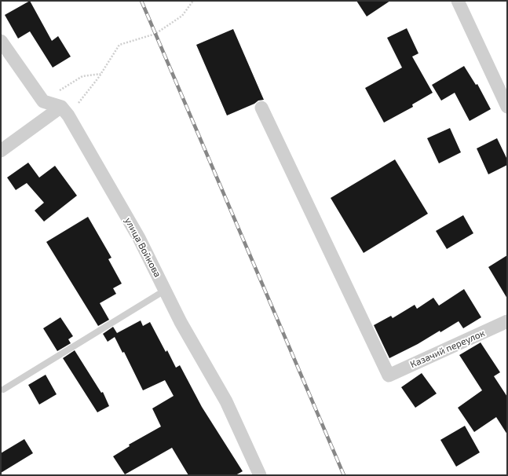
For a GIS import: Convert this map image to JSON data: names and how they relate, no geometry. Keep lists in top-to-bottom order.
{
  "streets": {
    "street": ["улица Войкова", "Казачий переулок"]
  }
}
